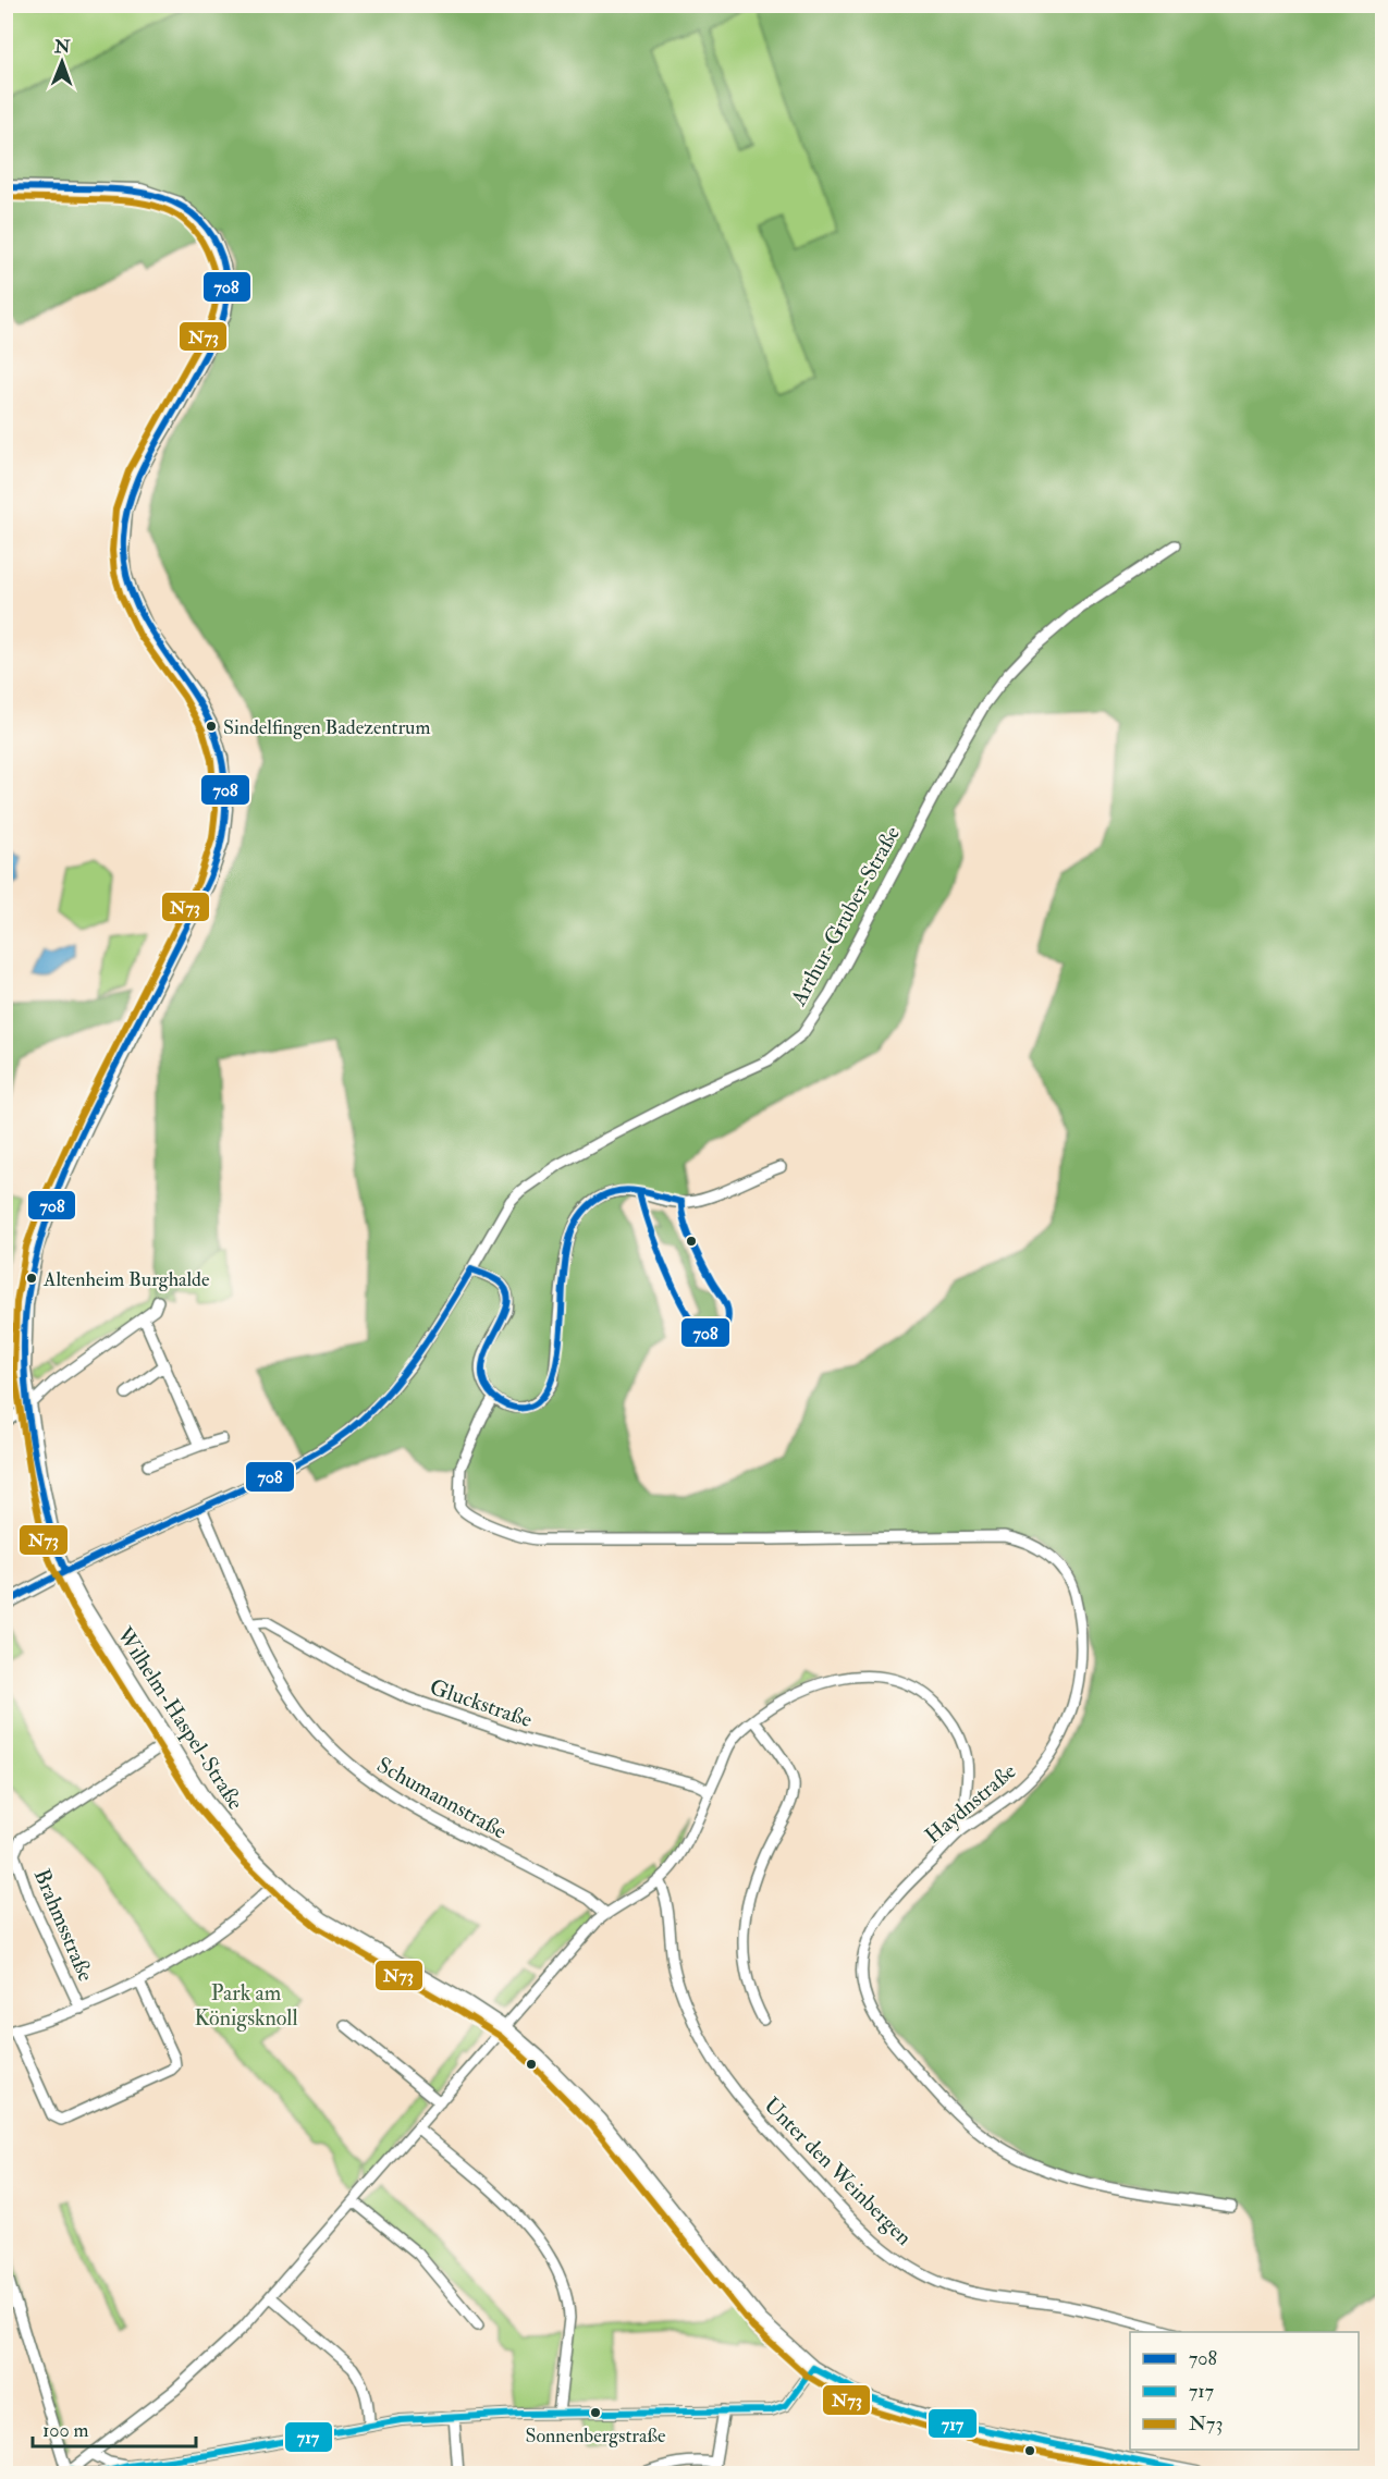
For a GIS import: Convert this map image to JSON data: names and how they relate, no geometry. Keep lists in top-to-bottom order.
{
  "streets": {
    "street": [
      "Arthur-Gruber-Straße",
      "Gluckstraße",
      "Wilhelm-Haspel-Straße",
      "Schumannstraße",
      "Haydnstraße",
      "Brahmsstraße",
      "Unter den Weinbergen"
    ]
  },
  "crossings": [
    ["Arthur-Gruber-Straße", "Wilhelm-Haspel-Straße"],
    ["Arthur-Gruber-Straße", "Schumannstraße"],
    ["Gluckstraße", "Schumannstraße"],
    ["Wilhelm-Haspel-Straße", "Brahmsstraße"]
  ],
  "parks": ["Park am Königsknoll"],
  "places": ["Sindelfingen Badezentrum", "Altenheim Burghalde", "Sonnenbergstraße"],
  "lines": ["transit line 708", "transit line N73", "transit line 717"],
  "legend": ["708", "717", "N73"],
  "scale_bar": "100 m",
  "north": "top"
}
